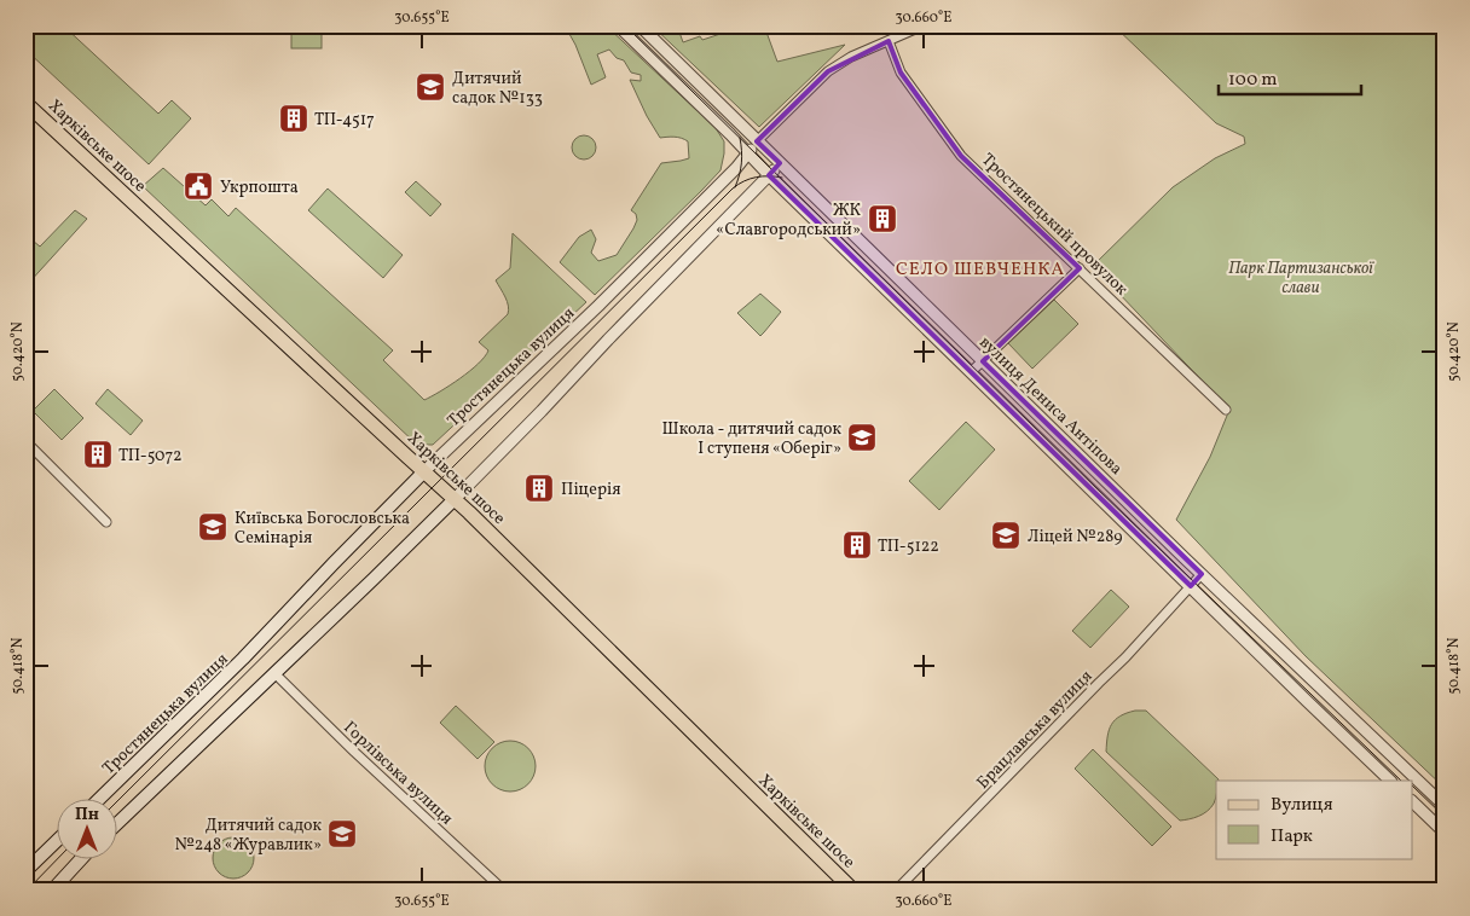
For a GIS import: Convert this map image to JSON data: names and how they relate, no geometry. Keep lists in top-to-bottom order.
{
  "streets": {
    "main road": ["Харківське шосе", "Тростянецька вулиця"],
    "street": [
      "Тростянецький провулок",
      "вулиця Дениса Антіпова",
      "Брацлавська вулиця",
      "Горлівська вулиця"
    ]
  },
  "crossings": [
    ["Харківське шосе", "Тростянецька вулиця"],
    ["Тростянецький провулок", "Тростянецька вулиця"],
    ["Тростянецька вулиця", "вулиця Дениса Антіпова"],
    ["вулиця Дениса Антіпова", "Брацлавська вулиця"]
  ],
  "districts": ["СЕЛО ШЕВЧЕНКА"],
  "parks": ["Парк Партизанської слави"],
  "places": {
    "school or university": [
      "Дитячий садок №133",
      "Школа - дитячий садок І ступеня «Оберіг»",
      "Київська Богословська Семінарія",
      "Ліцей №289",
      "Дитячий садок №248 «Журавлик»"
    ],
    "building": [
      "ТП-4517",
      "ЖК «Славгородський»",
      "ТП-5072",
      "Піцерія",
      "ТП-5122"
    ],
    "public building": ["Укрпошта"]
  },
  "legend": ["Вулиця", "Парк"],
  "scale_bar": "100 m",
  "north": "top",
  "coordinates": [
    "30.655°E",
    "30.660°E",
    "50.420°N",
    "50.418°N"
  ]
}
